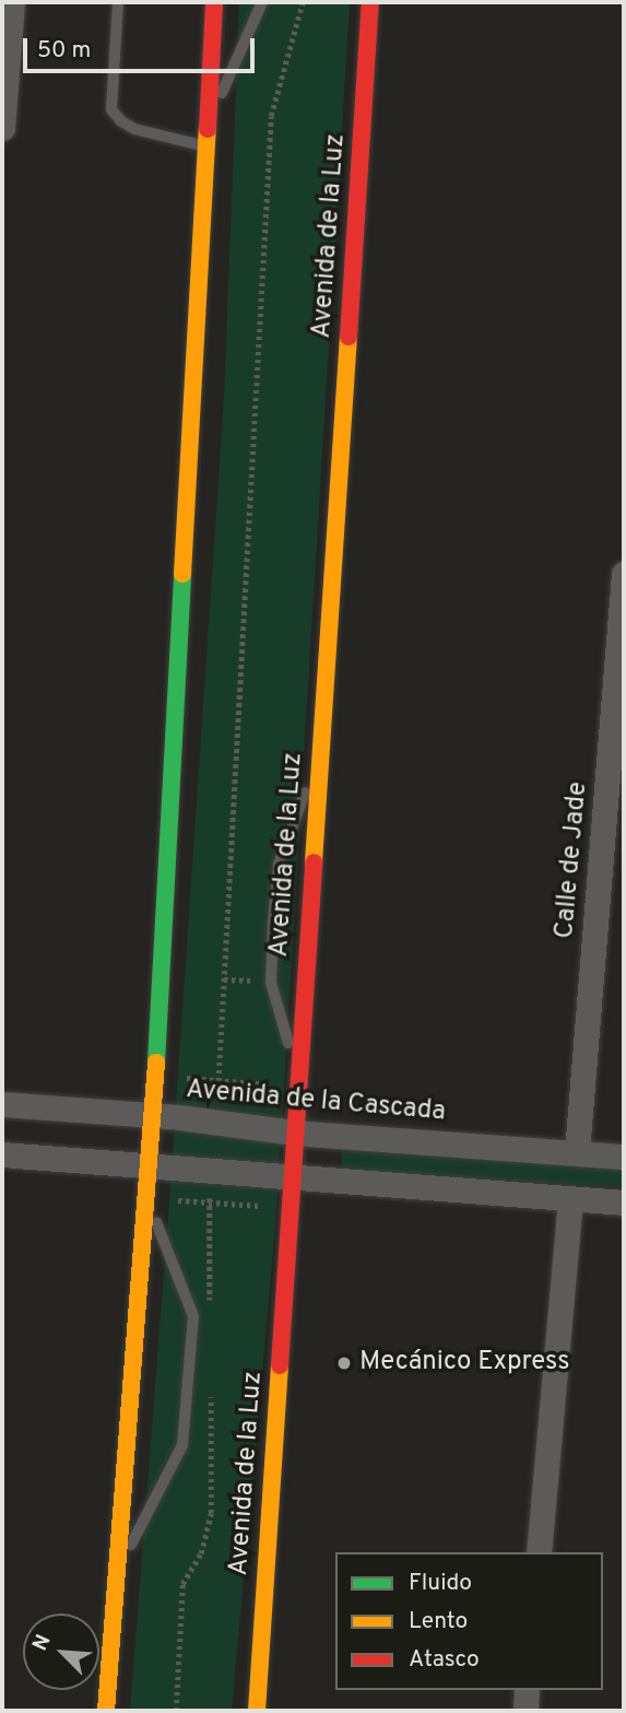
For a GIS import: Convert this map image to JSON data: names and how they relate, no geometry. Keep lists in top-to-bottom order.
{
  "streets": {
    "main road": ["Avenida de la Luz"],
    "street": ["Calle de Jade", "Avenida de la Cascada"]
  },
  "crossings": [
    ["Avenida de la Luz", "Avenida de la Cascada"],
    ["Calle de Jade", "Avenida de la Cascada"]
  ],
  "places": ["Mecánico Express"],
  "legend": ["Fluido", "Lento", "Atasco"],
  "scale_bar": "50 m",
  "north": "top left"
}
